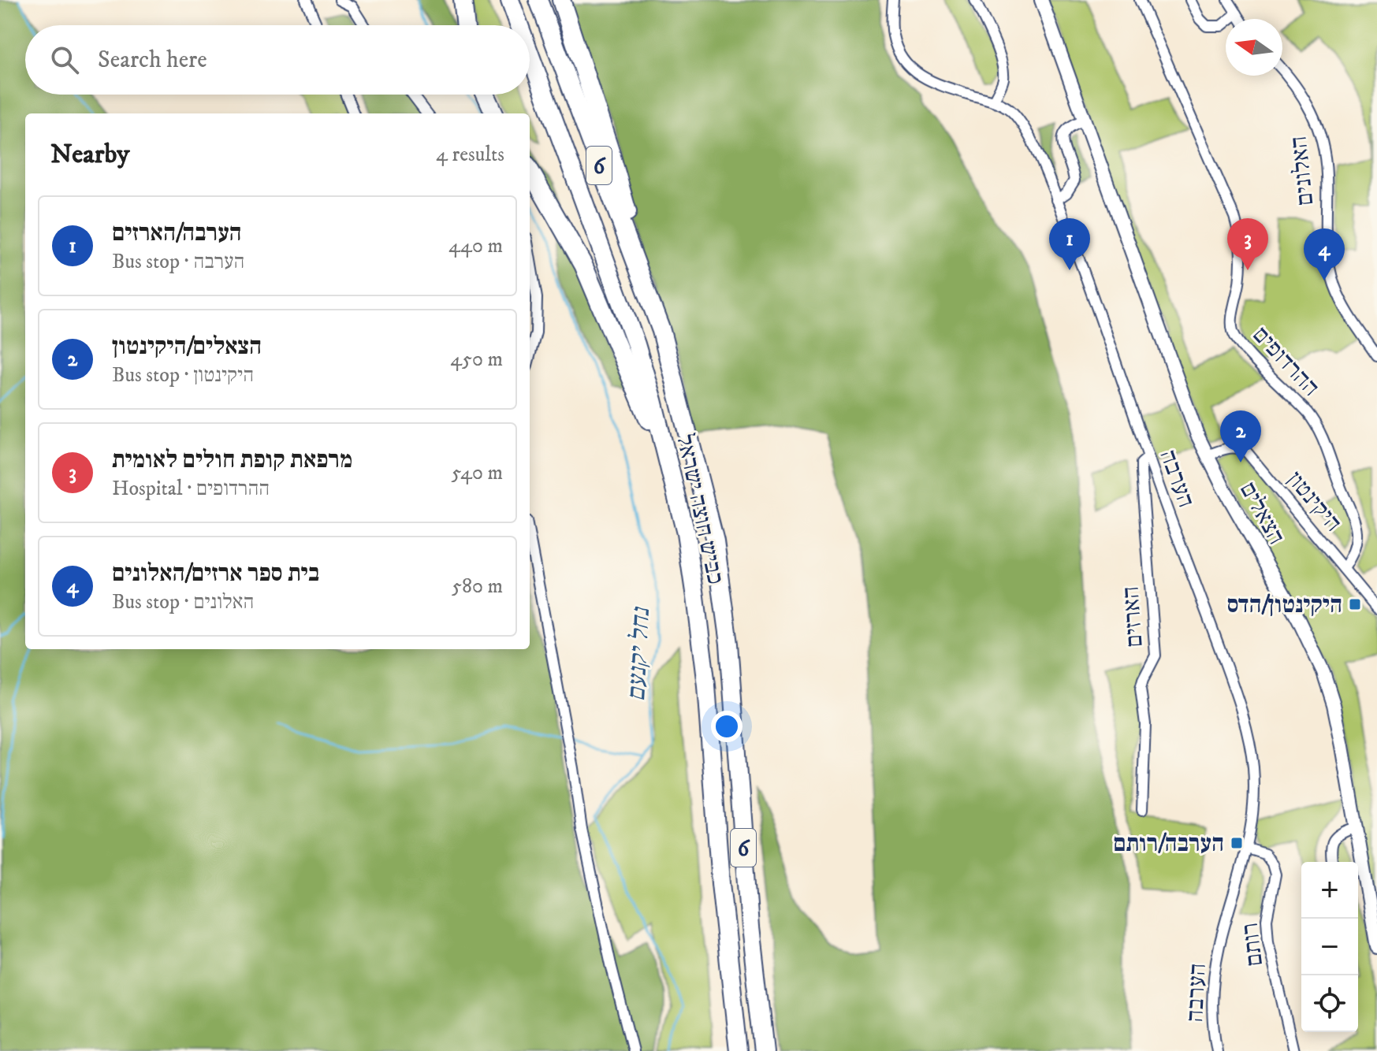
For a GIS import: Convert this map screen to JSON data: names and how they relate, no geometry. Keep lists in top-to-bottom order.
{
  "streets": {
    "highway": ["6", "כביש חוצה ישראל"],
    "street": [
      "האלונים",
      "ההרדופים",
      "הערבה",
      "היקינטון",
      "הצאלים",
      "הארזים",
      "רותם"
    ]
  },
  "crossings": [
    ["ההרדופים", "היקינטון"],
    ["הערבה", "הארזים"],
    ["הערבה", "רותם"],
    ["היקינטון", "הצאלים"]
  ],
  "water": ["נחל יקנעם"],
  "places": {
    "transit": ["היקינטון/הדס", "הערבה/רותם"]
  },
  "north": "left",
  "page": {
    "search": "Search here",
    "heading": ["Nearby", "4 results"],
    "list": [
      {
        "mark": "1",
        "name": "הערבה/הארזים",
        "note": "Bus stop · הערבה",
        "value": "440 m"
      },
      {
        "mark": "2",
        "name": "הצאלים/היקינטון",
        "note": "Bus stop · היקינטון",
        "value": "450 m"
      },
      {
        "mark": "3",
        "name": "מרפאת קופת חולים לאומית",
        "note": "Hospital · ההרדופים",
        "value": "540 m"
      },
      {
        "mark": "4",
        "name": "בית ספר ארזים/האלונים",
        "note": "Bus stop · האלונים",
        "value": "580 m"
      }
    ],
    "pins": [
      "1",
      "3",
      "4",
      "2"
    ],
    "map_buttons": ["+", "−"]
  }
}
